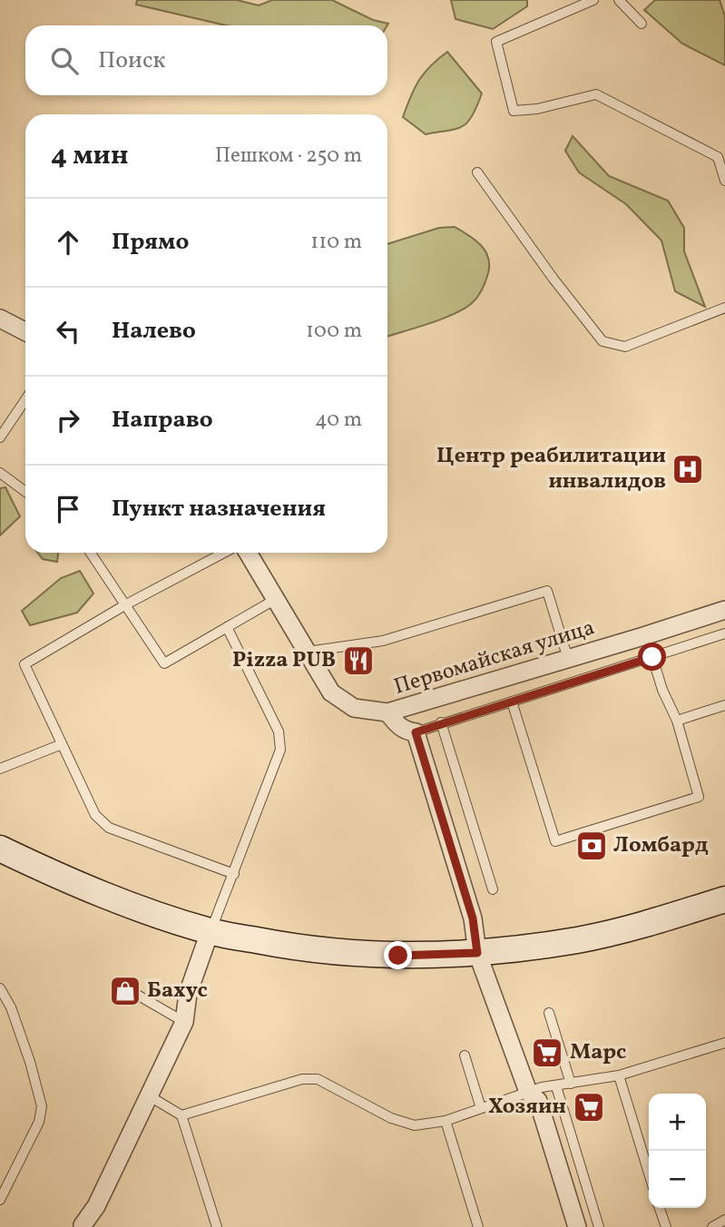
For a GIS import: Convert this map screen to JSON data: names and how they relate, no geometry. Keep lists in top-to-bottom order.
{
  "streets": {
    "street": ["Первомайская улица"]
  },
  "places": {
    "hospital": ["Центр реабилитации инвалидов"],
    "restaurant": ["Pizza PUB"],
    "bank": ["Ломбард"],
    "shop": ["Бахус"],
    "supermarket": ["Марс", "Хозяин"]
  },
  "page": {
    "search": "Поиск",
    "heading": ["4 мин", "Пешком · 250 m"],
    "list": [
      ["Прямо", "110 m"],
      ["Налево", "100 m"],
      ["Направо", "40 m"],
      "Пункт назначения"
    ],
    "map_buttons": ["+", "−"]
  }
}
